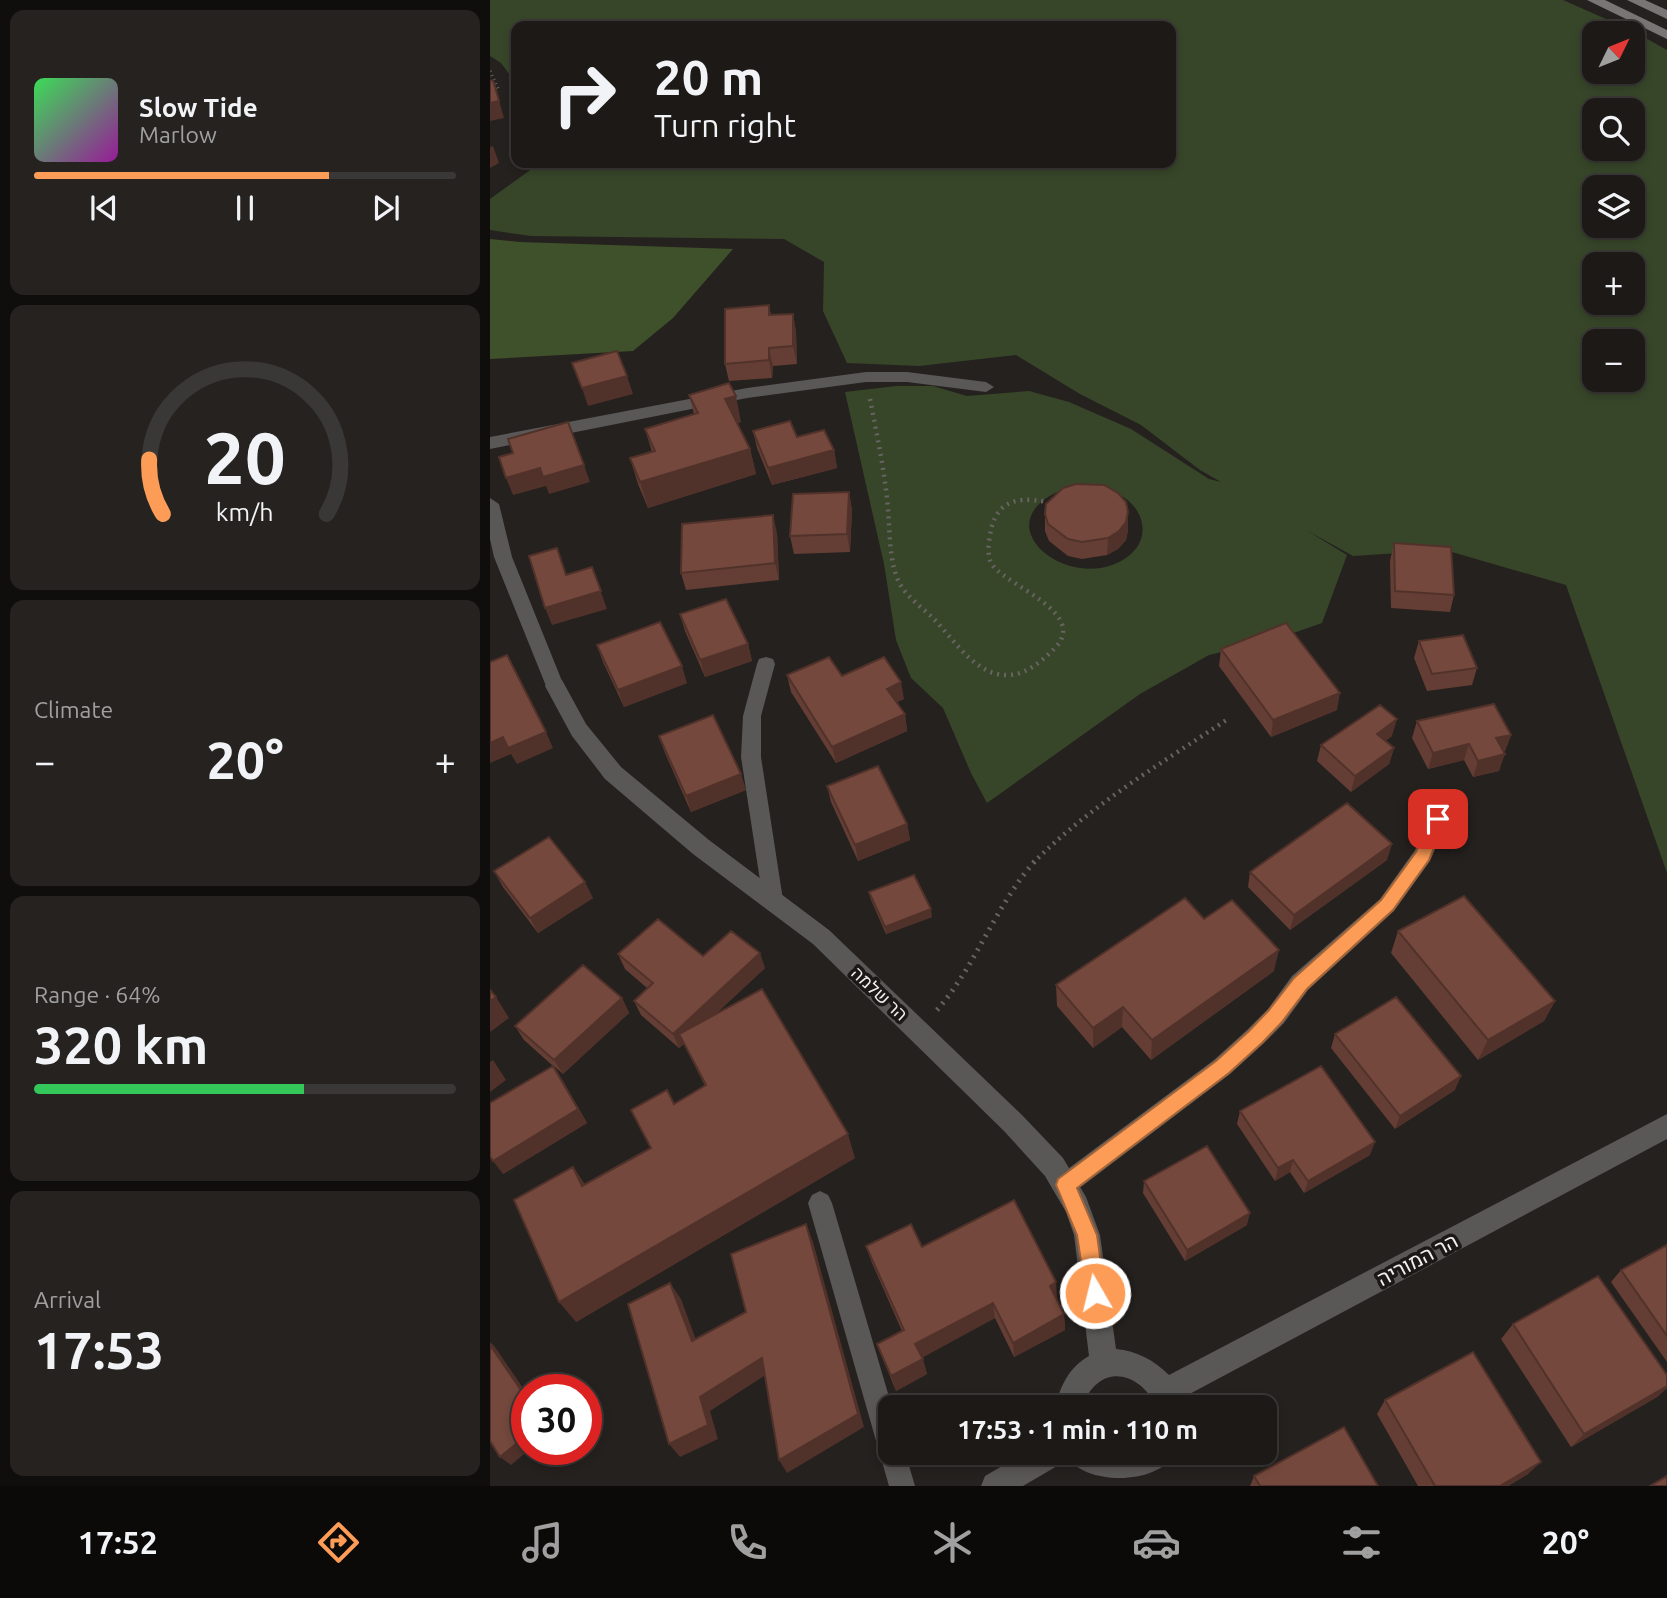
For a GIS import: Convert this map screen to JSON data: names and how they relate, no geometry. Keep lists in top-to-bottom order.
{
  "streets": {
    "street": ["הר שלמה", "הר המוריה"]
  },
  "north": "top right",
  "page": {
    "map_buttons": ["+", "−"],
    "turn": ["20 m", "Turn right"],
    "song": ["Slow Tide", "Marlow"],
    "tile": [
      "Climate",
      ["Range · 64%", "320 km"],
      ["Arrival", "17:53"]
    ],
    "heat": ["−", "20°", "+"],
    "limit": "30",
    "trip": "17:53 · 1 min · 110 m",
    "tabs": ["17:52", "20°"],
    "gauge": ["20", "km/h"]
  }
}
